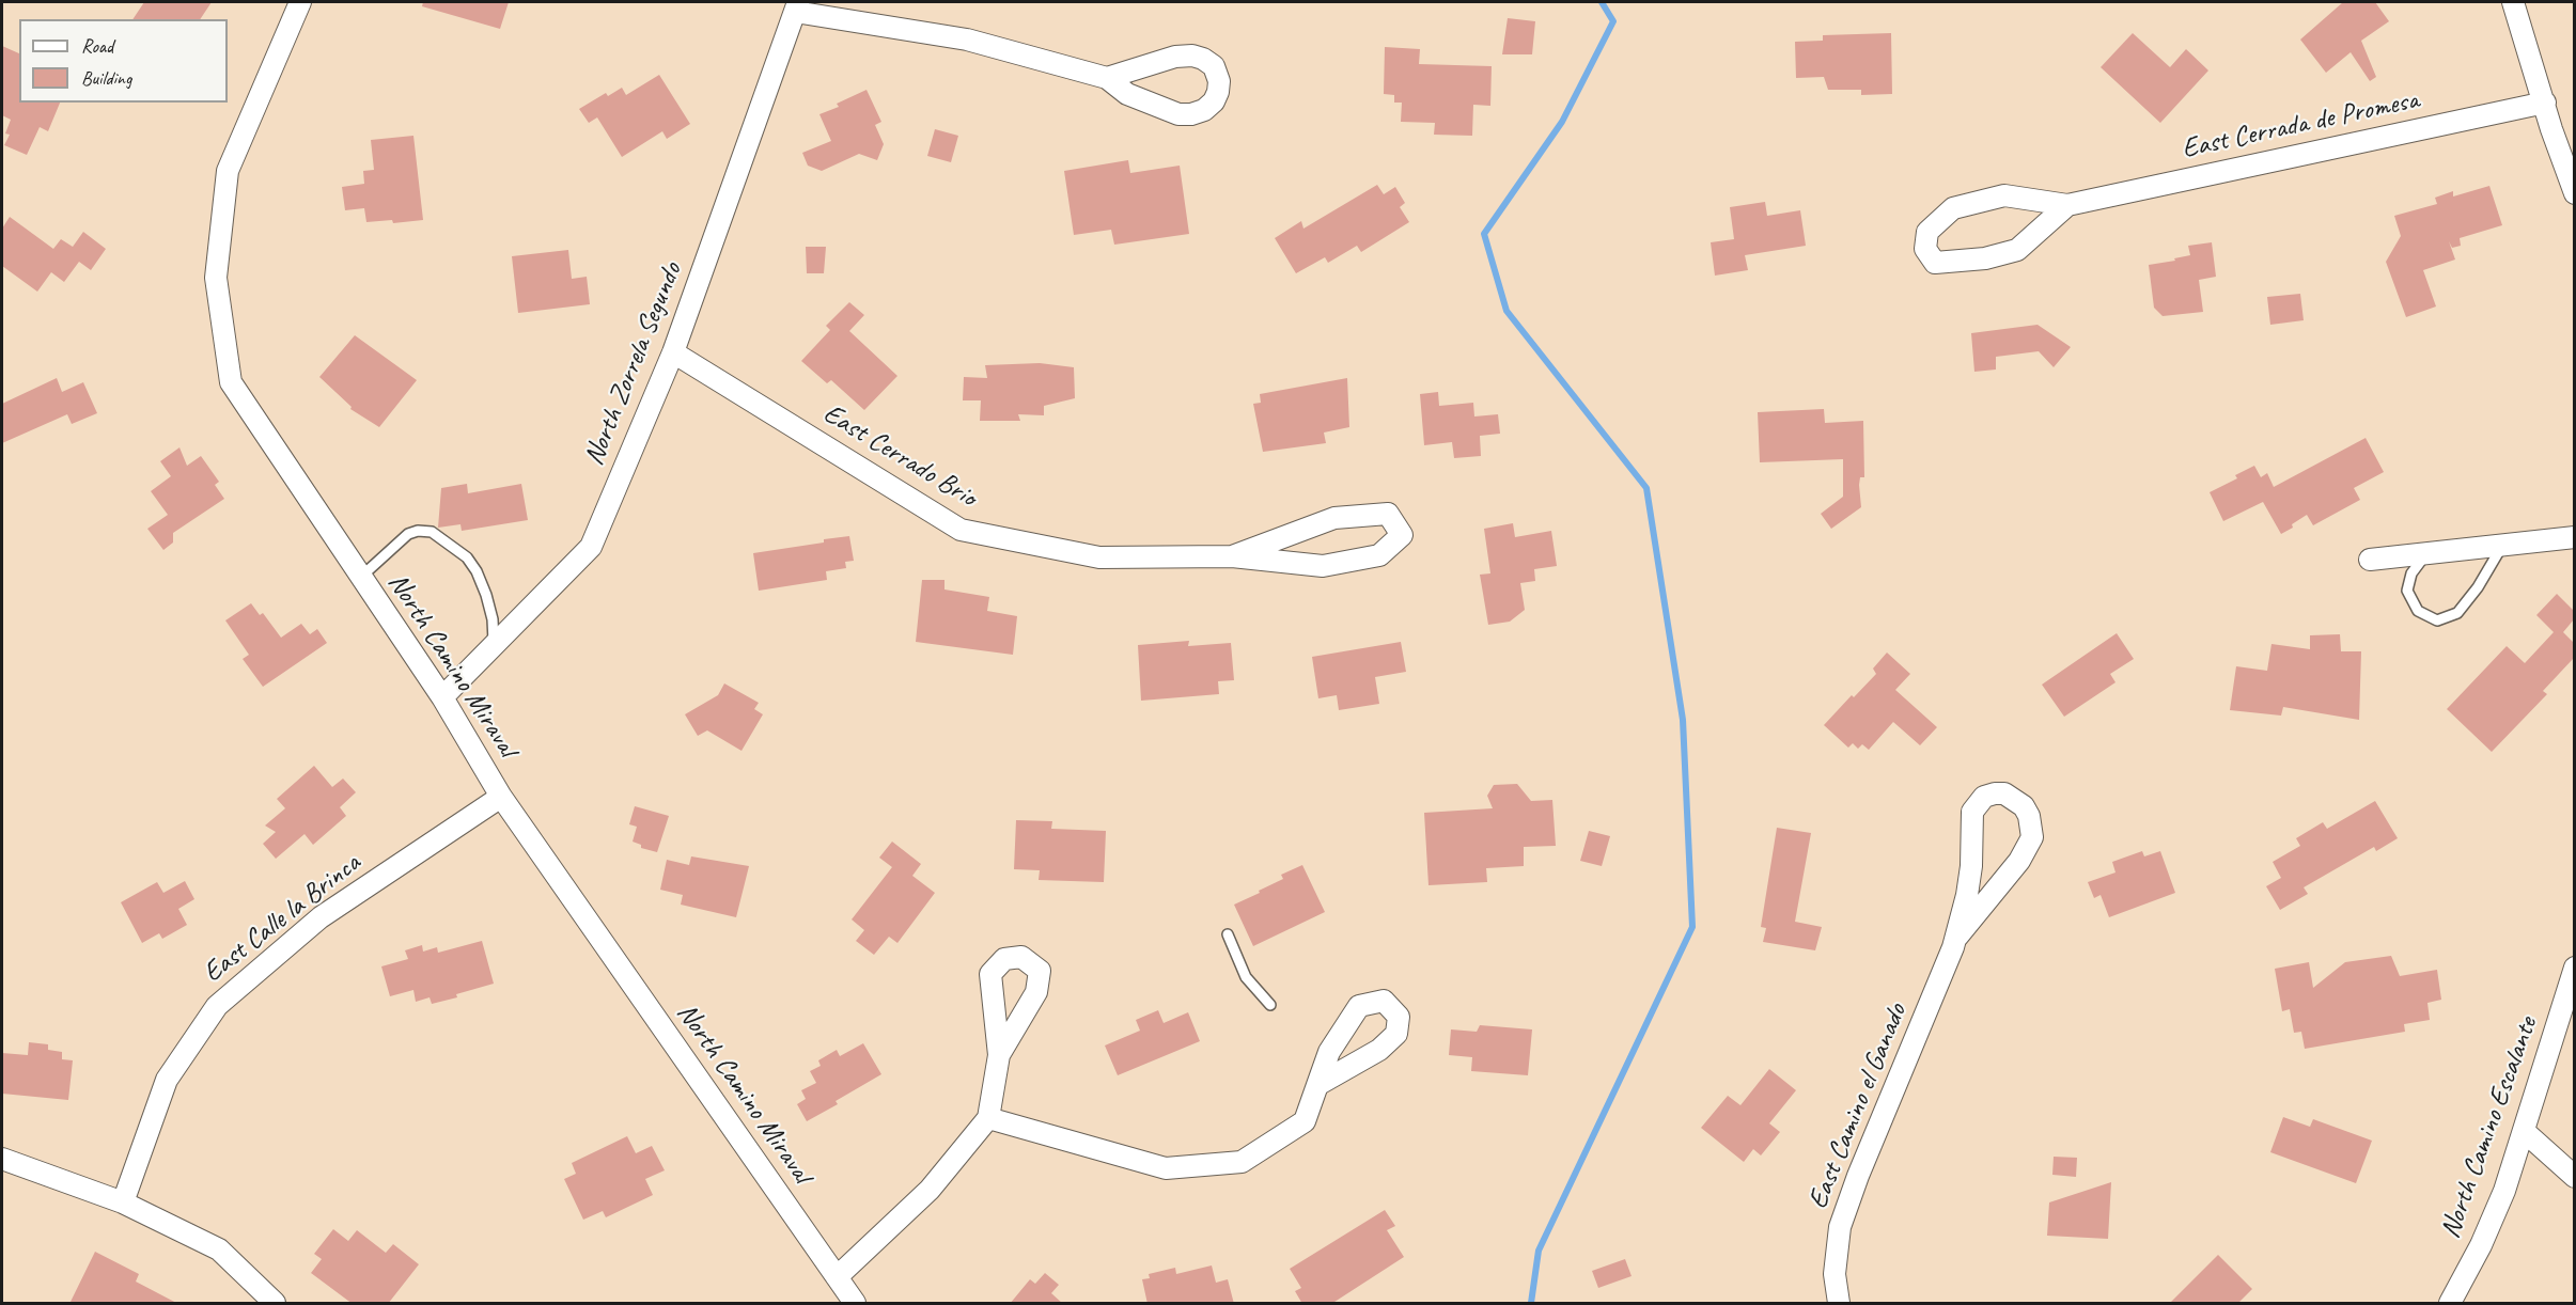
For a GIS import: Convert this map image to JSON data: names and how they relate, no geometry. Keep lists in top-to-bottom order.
{
  "streets": {
    "street": [
      "East Cerrada de Promesa",
      "North Zorrela Segundo",
      "East Cerrado Brio",
      "North Camino Miraval",
      "East Calle la Brinca",
      "East Camino el Ganado",
      "North Camino Escalante"
    ]
  },
  "crossings": [
    ["North Zorrela Segundo", "East Cerrado Brio"],
    ["North Zorrela Segundo", "North Camino Miraval"],
    ["North Camino Miraval", "East Calle la Brinca"]
  ],
  "legend": ["Road", "Building"]
}
